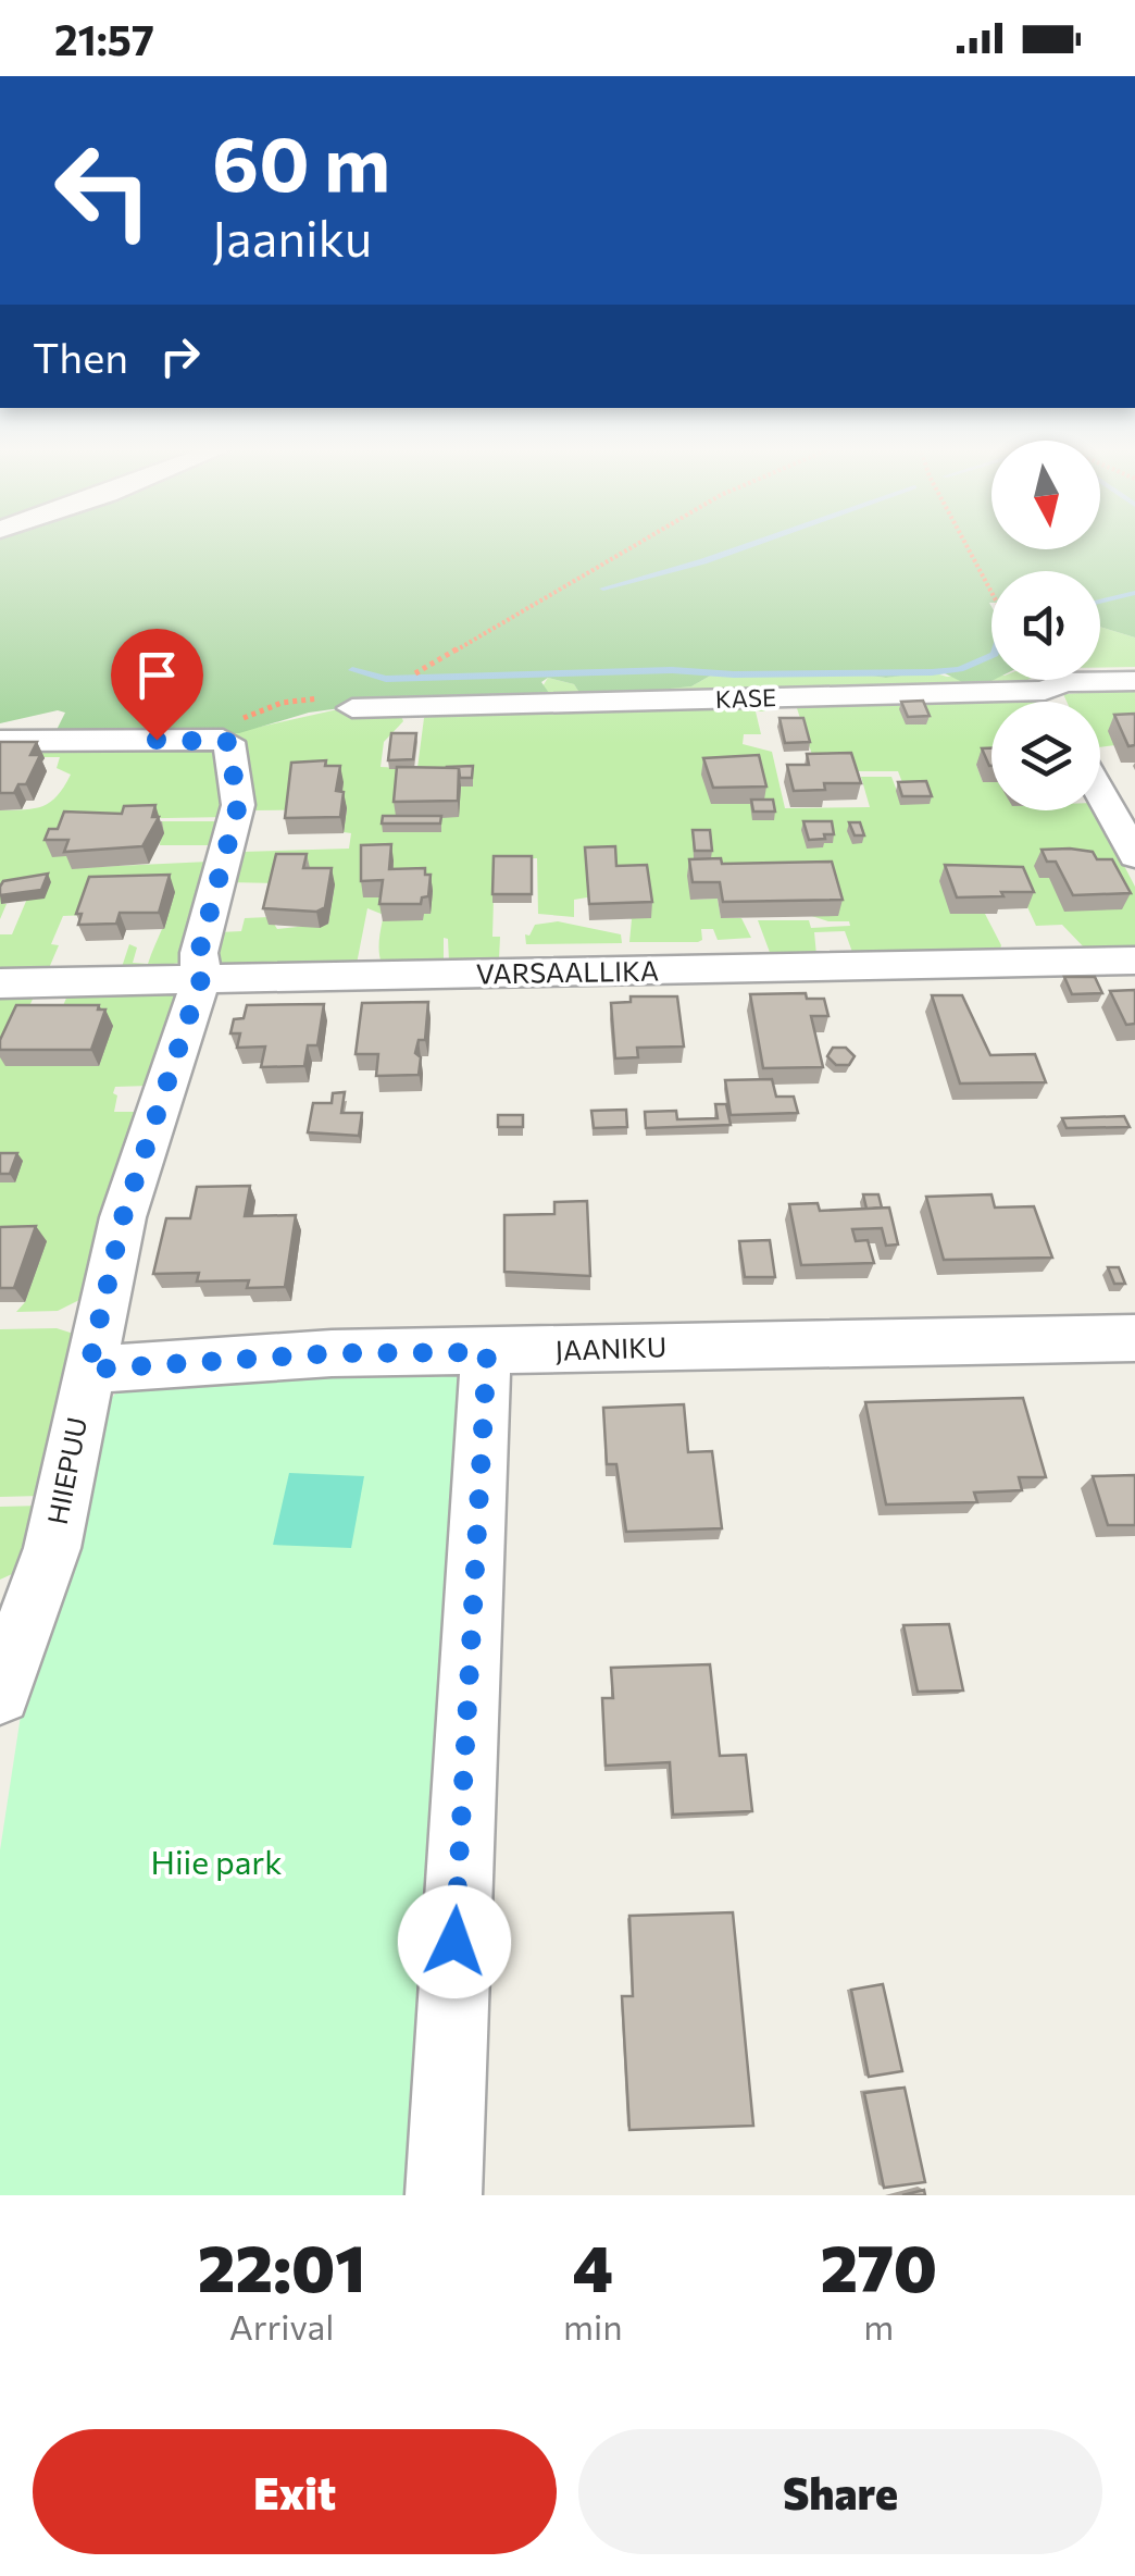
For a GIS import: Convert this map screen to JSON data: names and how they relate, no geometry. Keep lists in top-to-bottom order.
{
  "streets": {
    "street": [
      "KASE",
      "VARSAALLIKA",
      "JAANIKU",
      "HIIEPUU"
    ]
  },
  "crossings": [
    ["VARSAALLIKA", "HIIEPUU"],
    ["JAANIKU", "HIIEPUU"]
  ],
  "parks": ["Hiie park"],
  "north": "bottom",
  "page": {
    "status": "21:57",
    "turn": ["60 m", "Jaaniku"],
    "then": "Then",
    "eta": [
      "22:01",
      "Arrival",
      "4",
      "min",
      "270",
      "m"
    ],
    "buttons": ["Exit", "Share"]
  }
}
